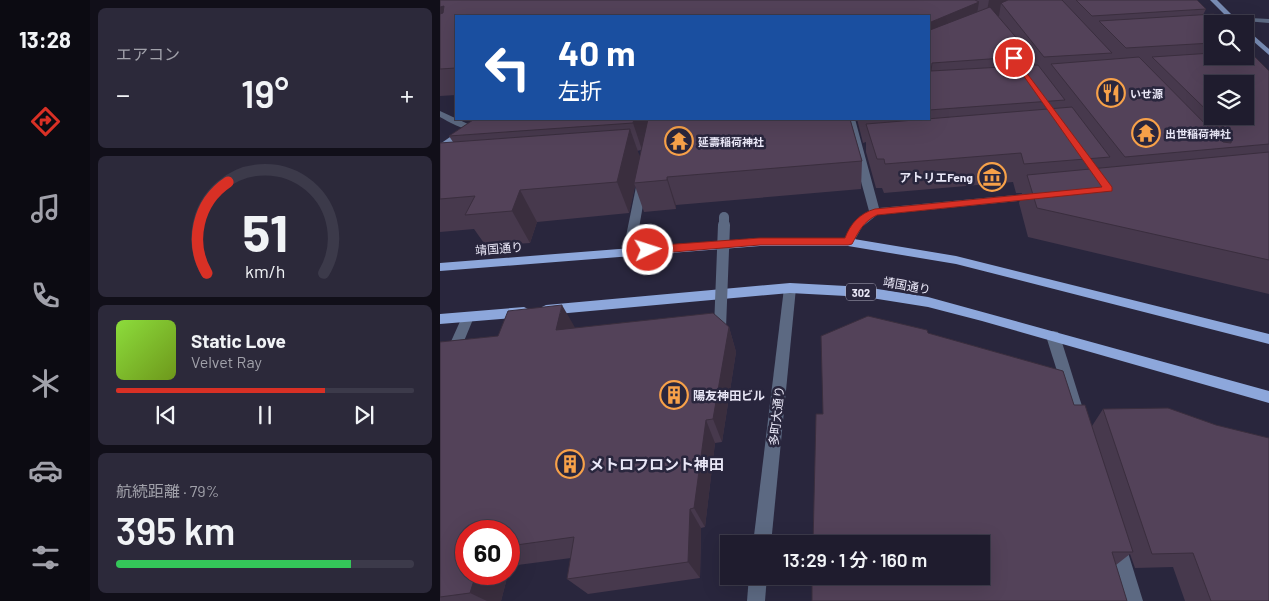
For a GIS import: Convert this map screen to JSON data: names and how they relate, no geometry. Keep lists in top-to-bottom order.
{
  "streets": {
    "main road": ["靖国通り", "302"],
    "street": ["多町大通り"]
  },
  "crossings": [
    ["靖国通り", "多町大通り"]
  ],
  "places": {
    "restaurant": ["いせ源"],
    "temple": ["出世稲荷神社", "延壽稲荷神社"],
    "museum": ["アトリエFeng"],
    "building": ["陽友神田ビル", "メトロフロント神田"]
  },
  "page": {
    "tabs": "13:28",
    "tile": [
      "エアコン",
      ["航続距離 · 79%", "395 km"]
    ],
    "turn": ["40 m", "左折"],
    "heat": ["−", "19°", "+"],
    "song": ["Static Love", "Velvet Ray"],
    "limit": "60",
    "trip": "13:29 · 1 分 · 160 m",
    "gauge": ["51", "km/h"]
  }
}
